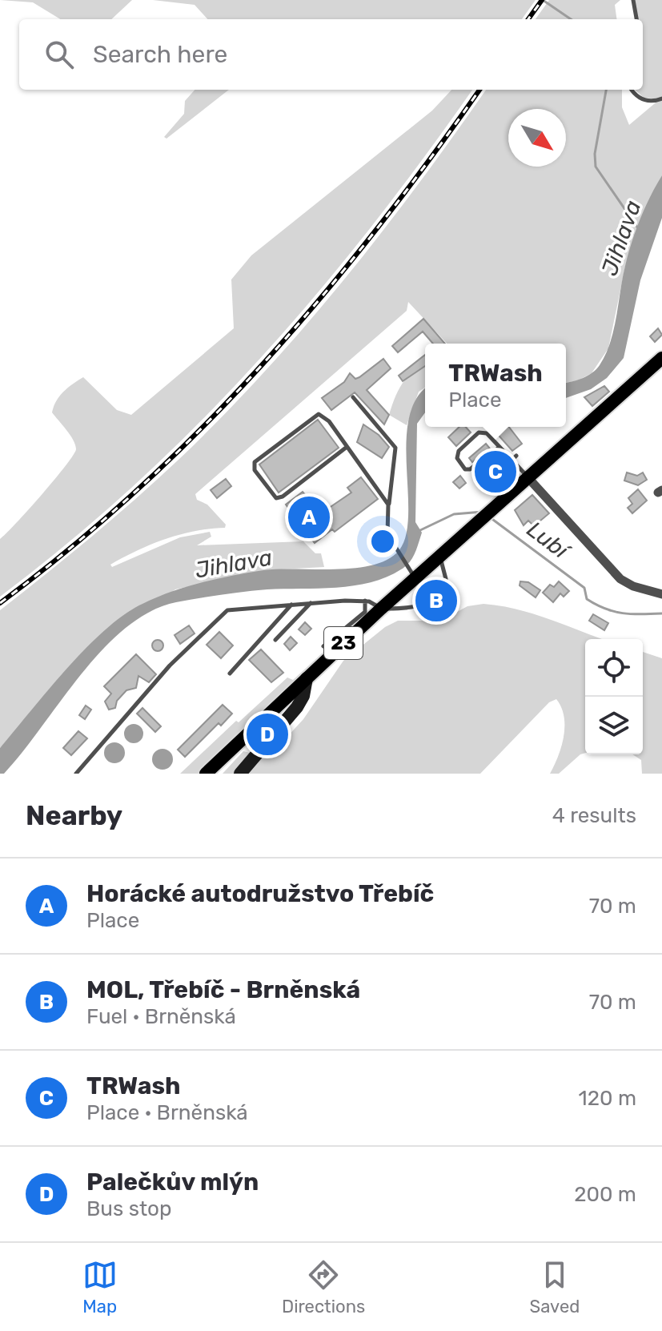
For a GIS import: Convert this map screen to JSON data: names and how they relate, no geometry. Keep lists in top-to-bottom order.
{
  "streets": {
    "main road": ["23"]
  },
  "water": ["Jihlava", "Lubí"],
  "north": "bottom right",
  "page": {
    "search": "Search here",
    "popup": ["TRWash", "Place"],
    "pins": [
      "C",
      "A",
      "B",
      "D"
    ],
    "heading": ["Nearby", "4 results"],
    "list": [
      {
        "mark": "A",
        "name": "Horácké autodružstvo Třebíč",
        "note": "Place",
        "value": "70 m"
      },
      {
        "mark": "B",
        "name": "MOL, Třebíč - Brněnská",
        "note": "Fuel · Brněnská",
        "value": "70 m"
      },
      {
        "mark": "C",
        "name": "TRWash",
        "note": "Place · Brněnská",
        "value": "120 m"
      },
      {
        "mark": "D",
        "name": "Palečkův mlýn",
        "note": "Bus stop",
        "value": "200 m"
      }
    ],
    "nav": ["Map", "Directions", "Saved"]
  }
}
